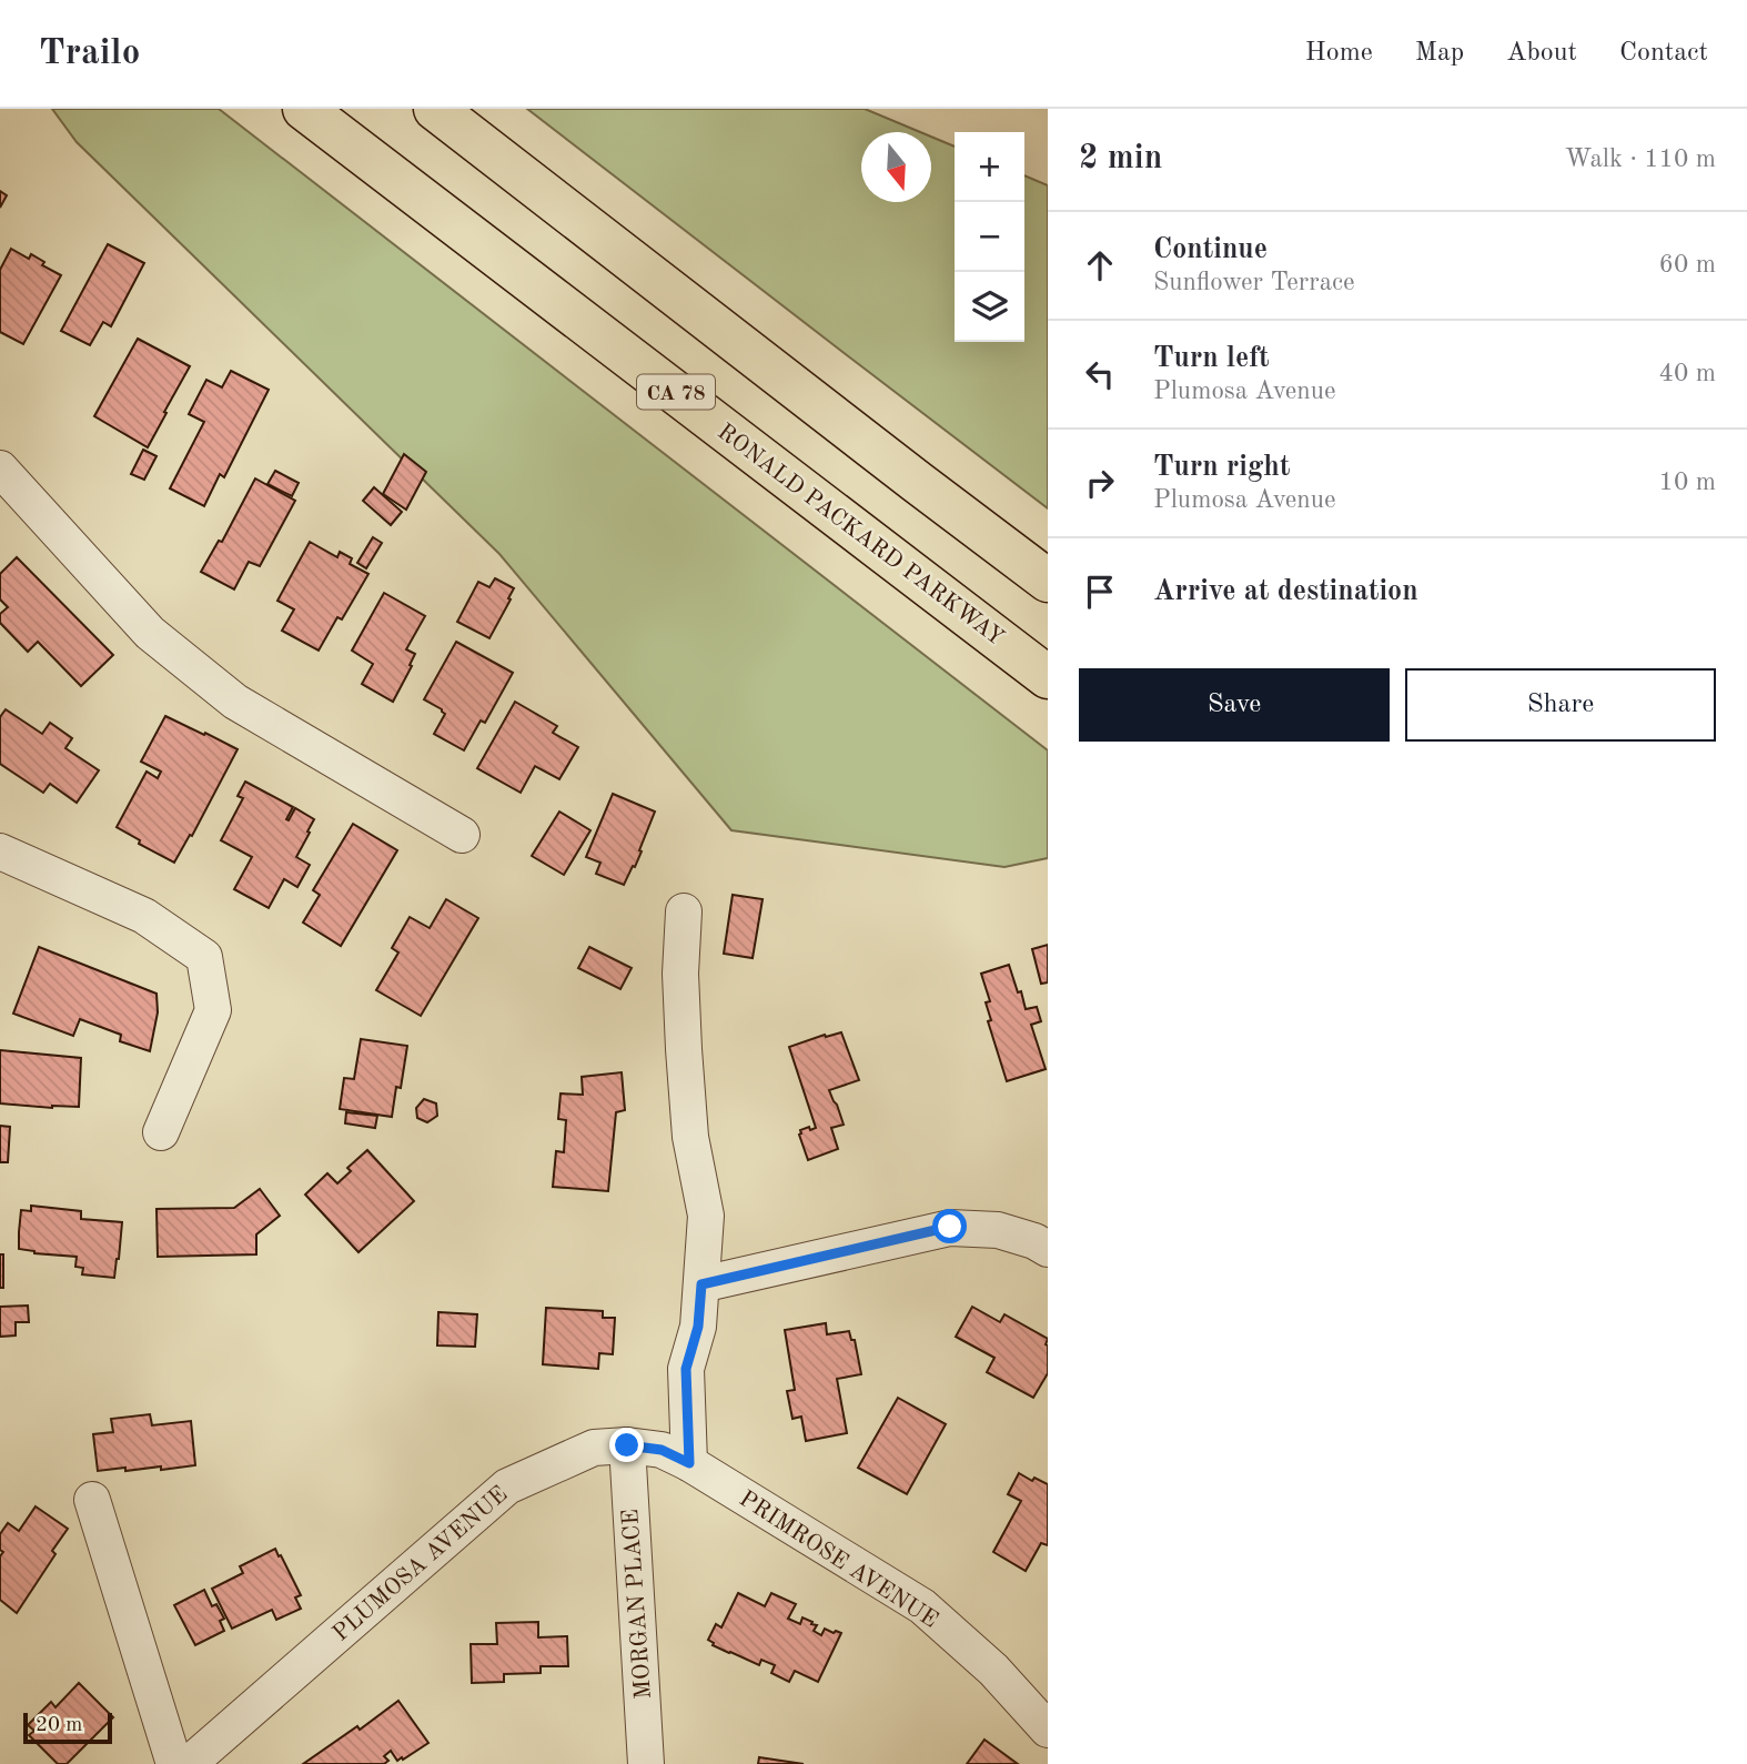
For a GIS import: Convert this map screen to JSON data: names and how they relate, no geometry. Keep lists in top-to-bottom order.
{
  "streets": {
    "highway": ["CA 78", "RONALD PACKARD PARKWAY"],
    "street": ["PRIMROSE AVENUE", "PLUMOSA AVENUE", "MORGAN PLACE"]
  },
  "crossings": [
    ["PRIMROSE AVENUE", "PLUMOSA AVENUE"],
    ["PLUMOSA AVENUE", "MORGAN PLACE"]
  ],
  "scale_bar": "20 m",
  "north": "bottom",
  "page": {
    "header": "Trailo",
    "nav": [
      "Home",
      "Map",
      "About",
      "Contact"
    ],
    "heading": ["2 min", "Walk · 110 m"],
    "map_buttons": ["+", "−"],
    "list": [
      ["Continue", "Sunflower Terrace", "60 m"],
      ["Turn left", "Plumosa Avenue", "40 m"],
      ["Turn right", "Plumosa Avenue", "10 m"],
      "Arrive at destination"
    ],
    "buttons": ["Save", "Share"],
    "scale": "20 m"
  }
}
